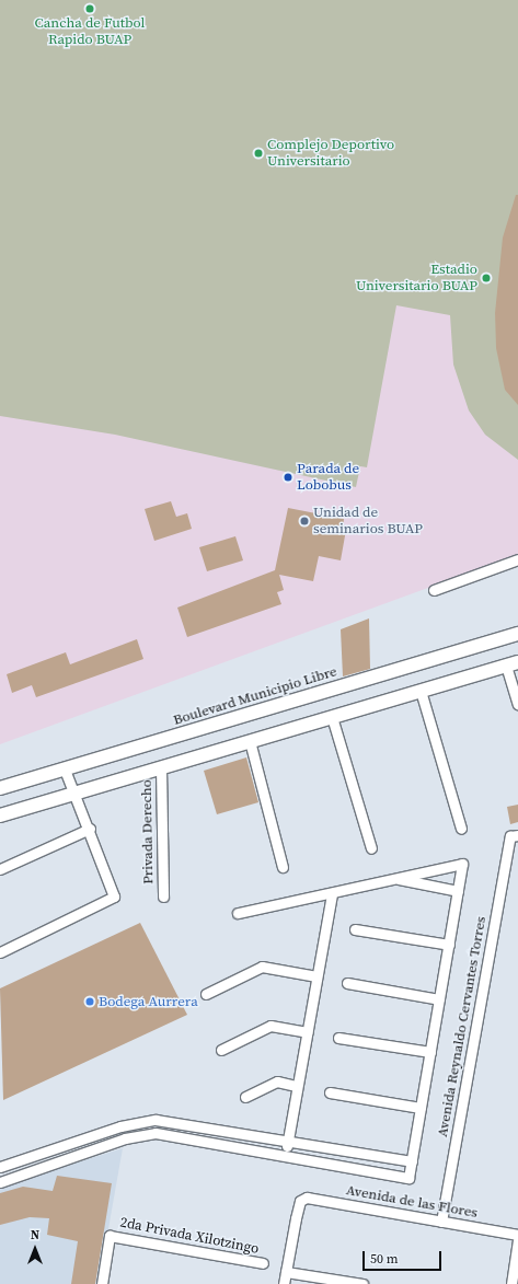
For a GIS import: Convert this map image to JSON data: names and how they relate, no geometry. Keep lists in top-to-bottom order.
{
  "streets": {
    "main road": ["Boulevard Municipio Libre"],
    "street": [
      "Privada Derecho",
      "Avenida Reynaldo Cervantes Torres",
      "Avenida de las Flores",
      "2da Privada Xilotzingo"
    ]
  },
  "crossings": [
    ["Avenida Reynaldo Cervantes Torres", "Avenida de las Flores"]
  ],
  "places": [
    "Cancha de Futbol Rapido BUAP",
    "Complejo Deportivo Universitario",
    "Estadio Universitario BUAP",
    "Parada de Lobobus",
    "Unidad de seminarios BUAP",
    "Bodega Aurrera"
  ],
  "scale_bar": "50 m",
  "north": "top"
}
